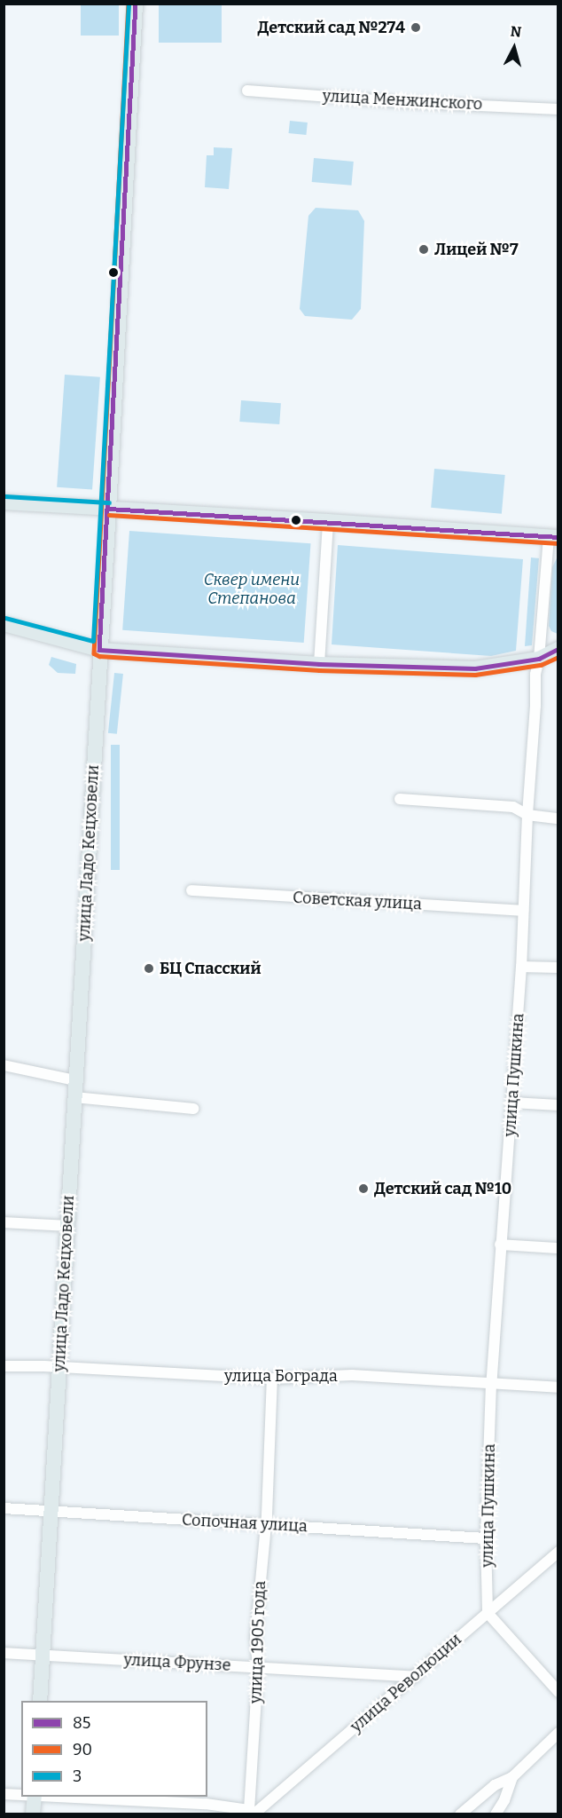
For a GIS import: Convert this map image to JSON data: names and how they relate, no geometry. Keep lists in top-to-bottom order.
{
  "streets": {
    "main road": ["улица Ладо Кецховели"],
    "street": [
      "улица Менжинского",
      "Советская улица",
      "улица Пушкина",
      "улица Бограда",
      "Сопочная улица",
      "улица 1905 года",
      "улица Фрунзе",
      "улица Революции"
    ]
  },
  "crossings": [
    ["улица Ладо Кецховели", "улица Бограда"],
    ["улица Ладо Кецховели", "Сопочная улица"],
    ["улица Ладо Кецховели", "улица Фрунзе"],
    ["Советская улица", "улица Пушкина"],
    ["улица Пушкина", "улица Бограда"],
    ["улица Пушкина", "Сопочная улица"],
    ["улица Пушкина", "улица Революции"],
    ["улица Бограда", "улица 1905 года"],
    ["Сопочная улица", "улица 1905 года"],
    ["улица 1905 года", "улица Фрунзе"],
    ["улица 1905 года", "улица Революции"],
    ["улица Фрунзе", "улица Революции"]
  ],
  "parks": ["Сквер имени Степанова"],
  "places": [
    "Детский сад №274",
    "Лицей №7",
    "БЦ Спасский",
    "Детский сад №10"
  ],
  "lines": ["transit line 85", "transit line 90", "transit line 3"],
  "legend": ["85", "90", "3"],
  "north": "top"
}
